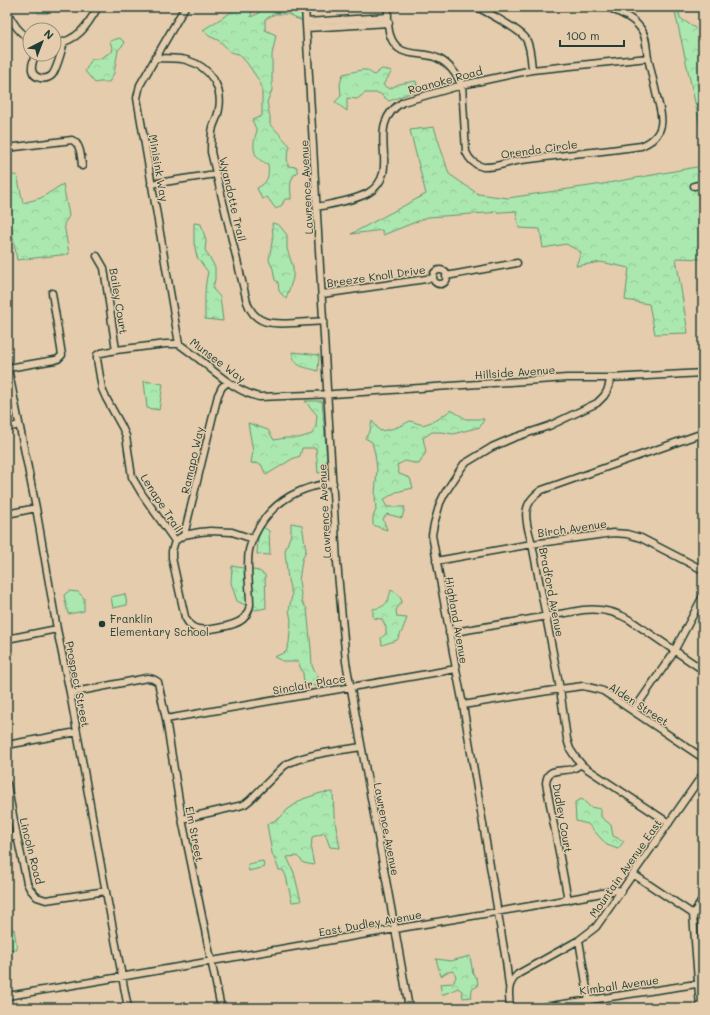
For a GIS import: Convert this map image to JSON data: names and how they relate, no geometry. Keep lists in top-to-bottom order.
{
  "streets": {
    "street": [
      "Roanoke Road",
      "Orenda Circle",
      "Minisink Way",
      "Lawrence Avenue",
      "Wyandotte Trail",
      "Breeze Knoll Drive",
      "Bailey Court",
      "Munsee Way",
      "Hillside Avenue",
      "Ramapo Way",
      "Lenape Trail",
      "Birch Avenue",
      "Bradford Avenue",
      "Highland Avenue",
      "Prospect Street",
      "Sinclair Place",
      "Alden Street",
      "Dudley Court",
      "Elm Street",
      "Lincoln Road",
      "Mountain Avenue East",
      "East Dudley Avenue",
      "Kimball Avenue"
    ]
  },
  "crossings": [
    ["Roanoke Road", "Orenda Circle"],
    ["Roanoke Road", "Lawrence Avenue"],
    ["Minisink Way", "Wyandotte Trail"],
    ["Minisink Way", "Munsee Way"],
    ["Lawrence Avenue", "Wyandotte Trail"],
    ["Lawrence Avenue", "Breeze Knoll Drive"],
    ["Lawrence Avenue", "Munsee Way"],
    ["Lawrence Avenue", "Hillside Avenue"],
    ["Lawrence Avenue", "Sinclair Place"],
    ["Lawrence Avenue", "East Dudley Avenue"],
    ["Bailey Court", "Munsee Way"],
    ["Munsee Way", "Hillside Avenue"],
    ["Munsee Way", "Ramapo Way"],
    ["Munsee Way", "Lenape Trail"],
    ["Hillside Avenue", "Highland Avenue"],
    ["Ramapo Way", "Lenape Trail"],
    ["Birch Avenue", "Bradford Avenue"],
    ["Birch Avenue", "Highland Avenue"],
    ["Bradford Avenue", "Alden Street"],
    ["Bradford Avenue", "Dudley Court"],
    ["Bradford Avenue", "Mountain Avenue East"],
    ["Highland Avenue", "Sinclair Place"],
    ["Highland Avenue", "Alden Street"],
    ["Highland Avenue", "Mountain Avenue East"],
    ["Highland Avenue", "East Dudley Avenue"],
    ["Prospect Street", "Elm Street"],
    ["Prospect Street", "Lincoln Road"],
    ["Prospect Street", "East Dudley Avenue"],
    ["Sinclair Place", "Elm Street"],
    ["Dudley Court", "East Dudley Avenue"],
    ["Elm Street", "East Dudley Avenue"],
    ["Mountain Avenue East", "East Dudley Avenue"]
  ],
  "places": ["Franklin Elementary School"],
  "scale_bar": "100 m",
  "north": "top right"
}
